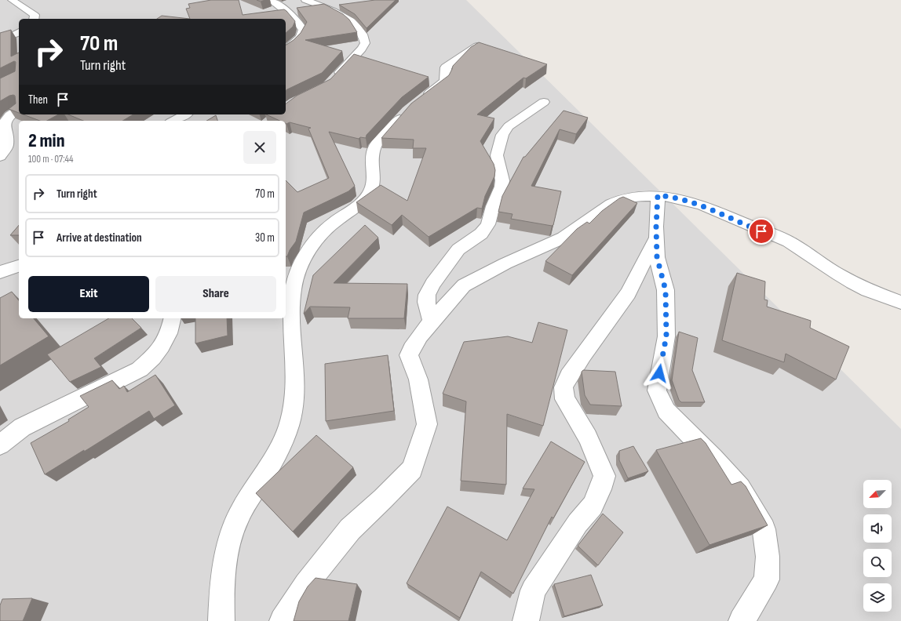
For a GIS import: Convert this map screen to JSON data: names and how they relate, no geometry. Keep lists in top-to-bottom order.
{
  "north": "bottom left",
  "page": {
    "turn": ["70 m", "Turn right"],
    "then": "Then",
    "heading": ["2 min", "100 m · 07:44"],
    "list": [
      {
        "name": "Turn right",
        "value": "70 m"
      },
      {
        "name": "Arrive at destination",
        "value": "30 m"
      }
    ],
    "buttons": ["Exit", "Share"]
  }
}
